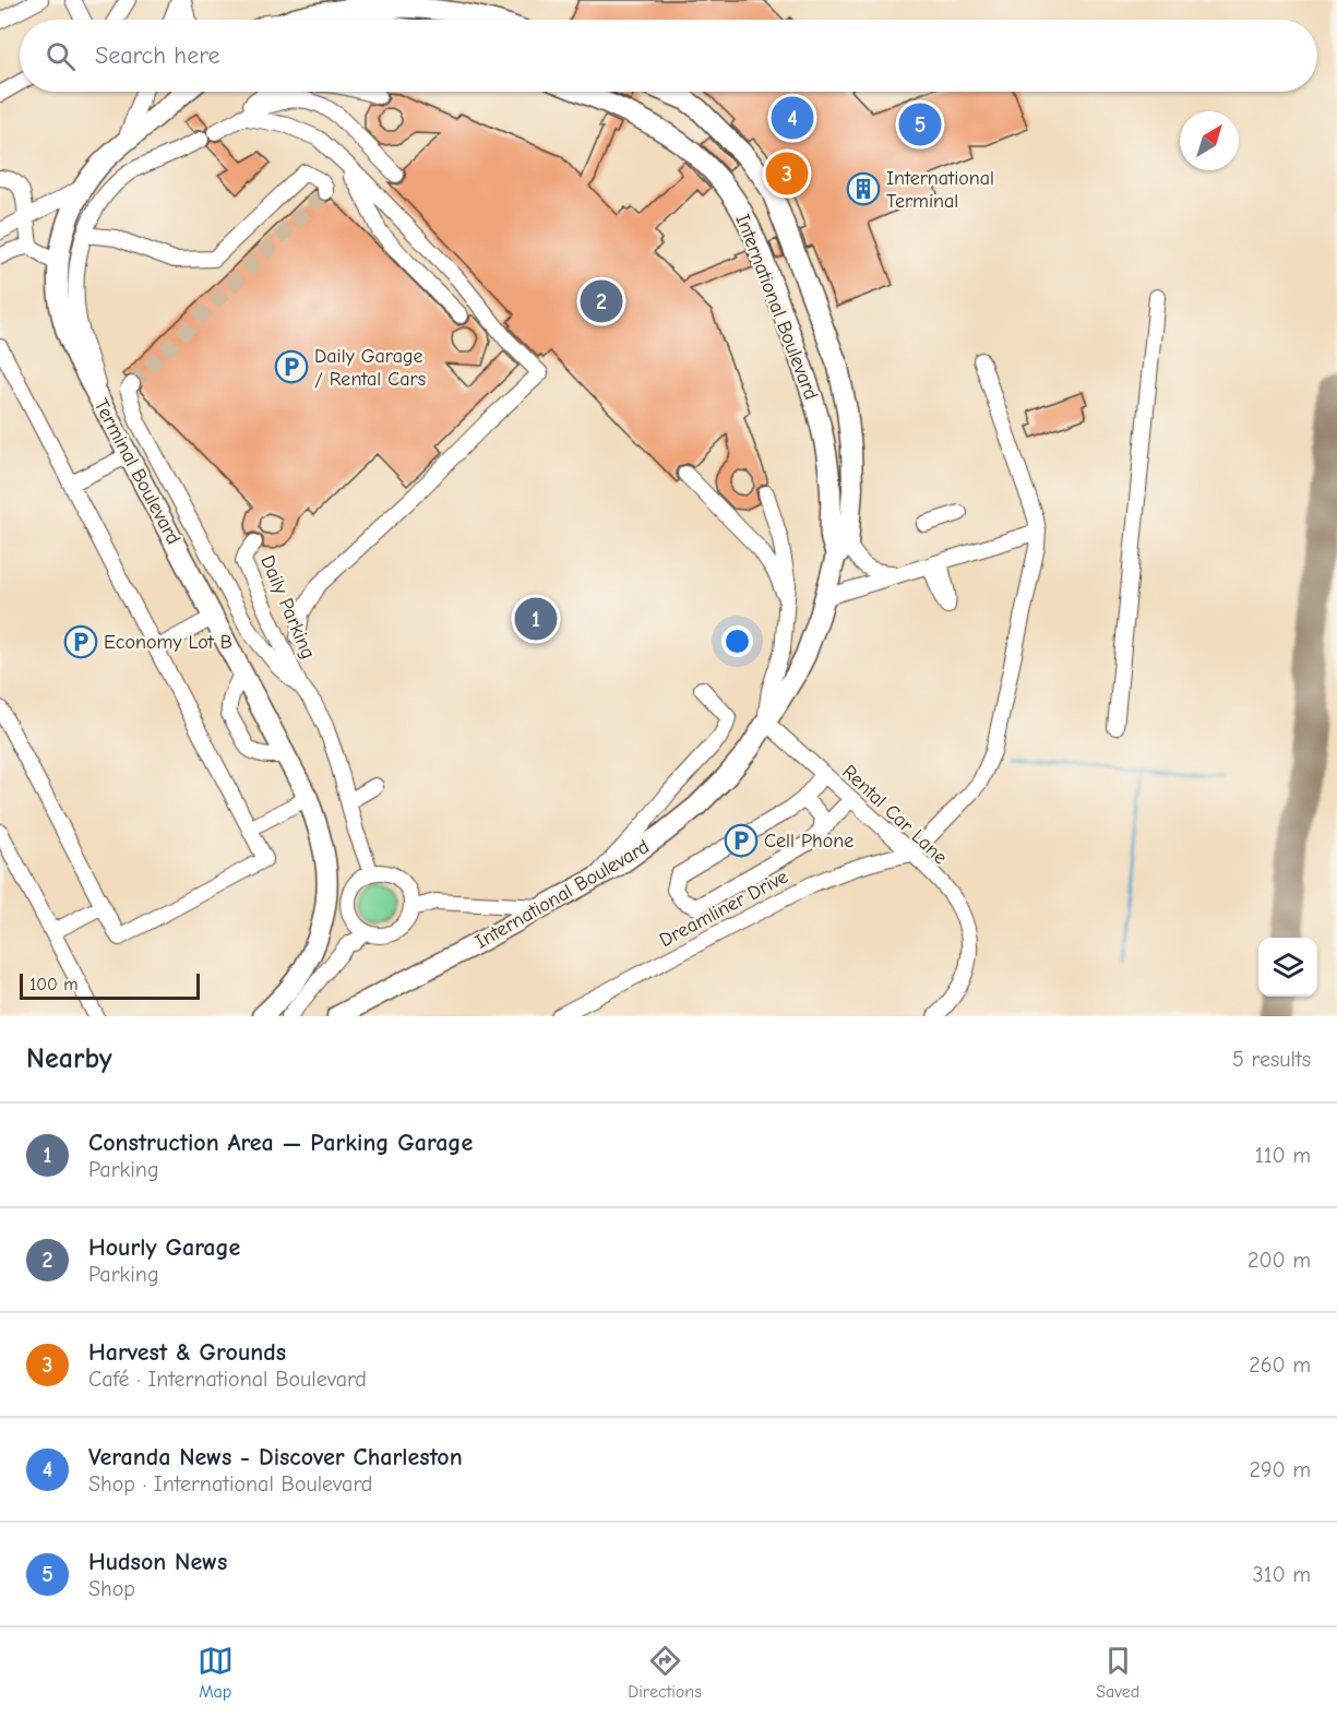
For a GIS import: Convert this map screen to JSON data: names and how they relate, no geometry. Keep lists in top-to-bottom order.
{
  "streets": {
    "main road": ["International Boulevard", "Terminal Boulevard"],
    "street": ["Daily Parking", "Rental Car Lane", "Dreamliner Drive"]
  },
  "crossings": [
    ["International Boulevard", "Rental Car Lane"],
    ["Rental Car Lane", "Dreamliner Drive"]
  ],
  "places": {
    "building": ["International Terminal"],
    "parking": ["Daily Garage / Rental Cars", "Economy Lot B", "Cell Phone"]
  },
  "scale_bar": "100 m",
  "north": "top right",
  "page": {
    "search": "Search here",
    "pins": [
      "4",
      "5",
      "3",
      "2",
      "1"
    ],
    "scale": "100 m",
    "heading": ["Nearby", "5 results"],
    "list": [
      {
        "mark": "1",
        "name": "Construction Area — Parking Garage",
        "note": "Parking",
        "value": "110 m"
      },
      {
        "mark": "2",
        "name": "Hourly Garage",
        "note": "Parking",
        "value": "200 m"
      },
      {
        "mark": "3",
        "name": "Harvest & Grounds",
        "note": "Café · International Boulevard",
        "value": "260 m"
      },
      {
        "mark": "4",
        "name": "Veranda News - Discover Charleston",
        "note": "Shop · International Boulevard",
        "value": "290 m"
      },
      {
        "mark": "5",
        "name": "Hudson News",
        "note": "Shop",
        "value": "310 m"
      }
    ],
    "nav": ["Map", "Directions", "Saved"]
  }
}
